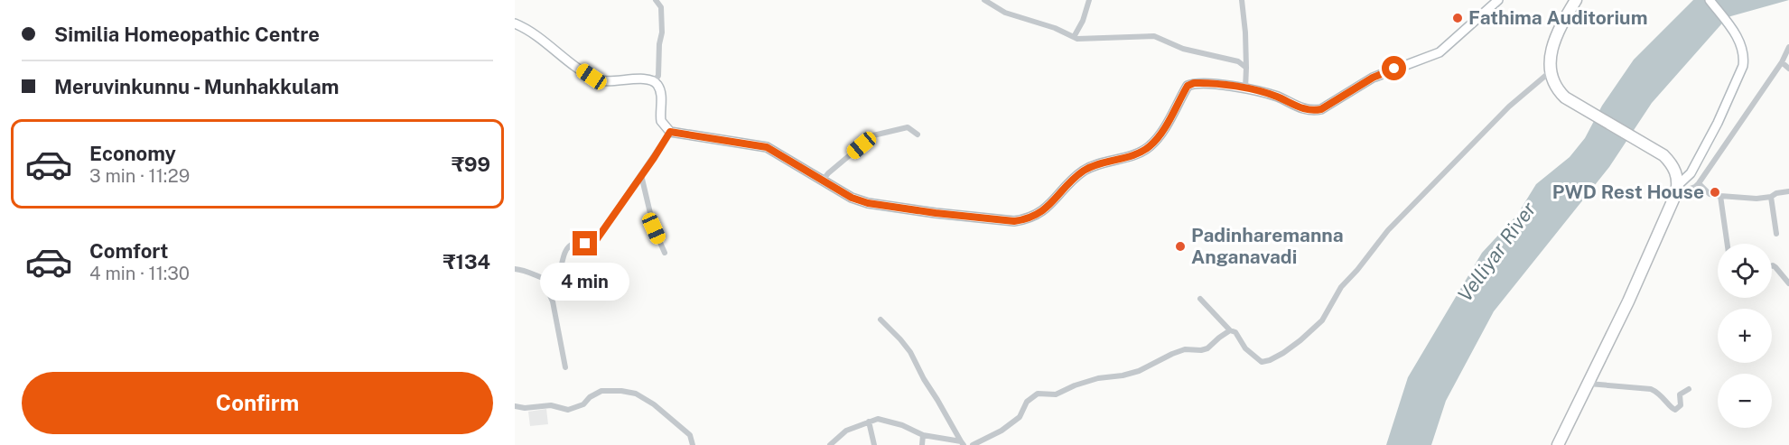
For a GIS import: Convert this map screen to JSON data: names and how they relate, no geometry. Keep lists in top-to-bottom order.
{
  "water": ["Velliyar River"],
  "places": ["Fathima Auditorium", "PWD Rest House", "Padinharemanna Anganavadi"],
  "page": {
    "banner": ["Similia Homeopathic Centre", "Meruvinkunnu - Munhakkulam"],
    "list": [
      {
        "name": "Economy",
        "note": "3 min · 11:29",
        "value": "₹99"
      },
      {
        "name": "Comfort",
        "note": "4 min · 11:30",
        "value": "₹134"
      }
    ],
    "map_buttons": ["+", "−"],
    "bubble": "4 min",
    "buttons": "Confirm"
  }
}
